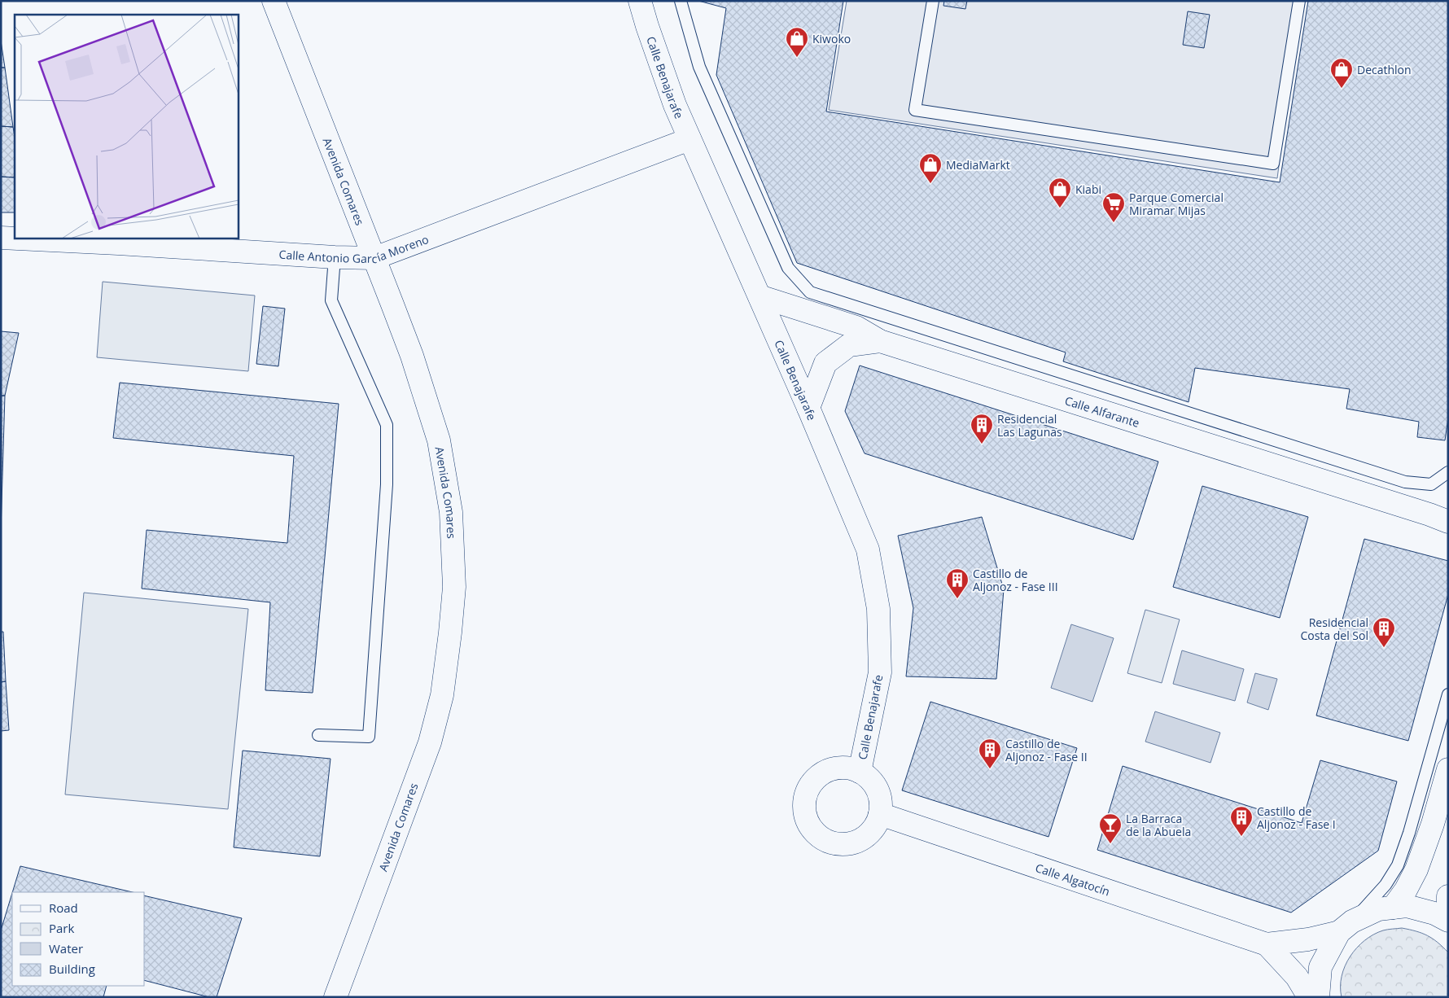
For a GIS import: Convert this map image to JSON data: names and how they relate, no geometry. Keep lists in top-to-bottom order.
{
  "streets": {
    "street": [
      "Calle Benajarafe",
      "Avenida Comares",
      "Calle Antonio García Moreno",
      "Calle Alfarante",
      "Calle Algatocín"
    ]
  },
  "crossings": [
    ["Calle Benajarafe", "Calle Antonio García Moreno"],
    ["Calle Benajarafe", "Calle Alfarante"],
    ["Calle Benajarafe", "Calle Algatocín"],
    ["Avenida Comares", "Calle Antonio García Moreno"]
  ],
  "places": {
    "shop": [
      "Kiwoko",
      "Decathlon",
      "MediaMarkt",
      "Kiabi"
    ],
    "supermarket": ["Parque Comercial Miramar Mijas"],
    "building": [
      "Residencial Las Lagunas",
      "Castillo de Aljonoz - Fase III",
      "Residencial Costa del Sol",
      "Castillo de Aljonoz - Fase II",
      "Castillo de Aljonoz - Fase I"
    ],
    "bar": ["La Barraca de la Abuela"]
  },
  "legend": [
    "Road",
    "Park",
    "Water",
    "Building"
  ]
}
